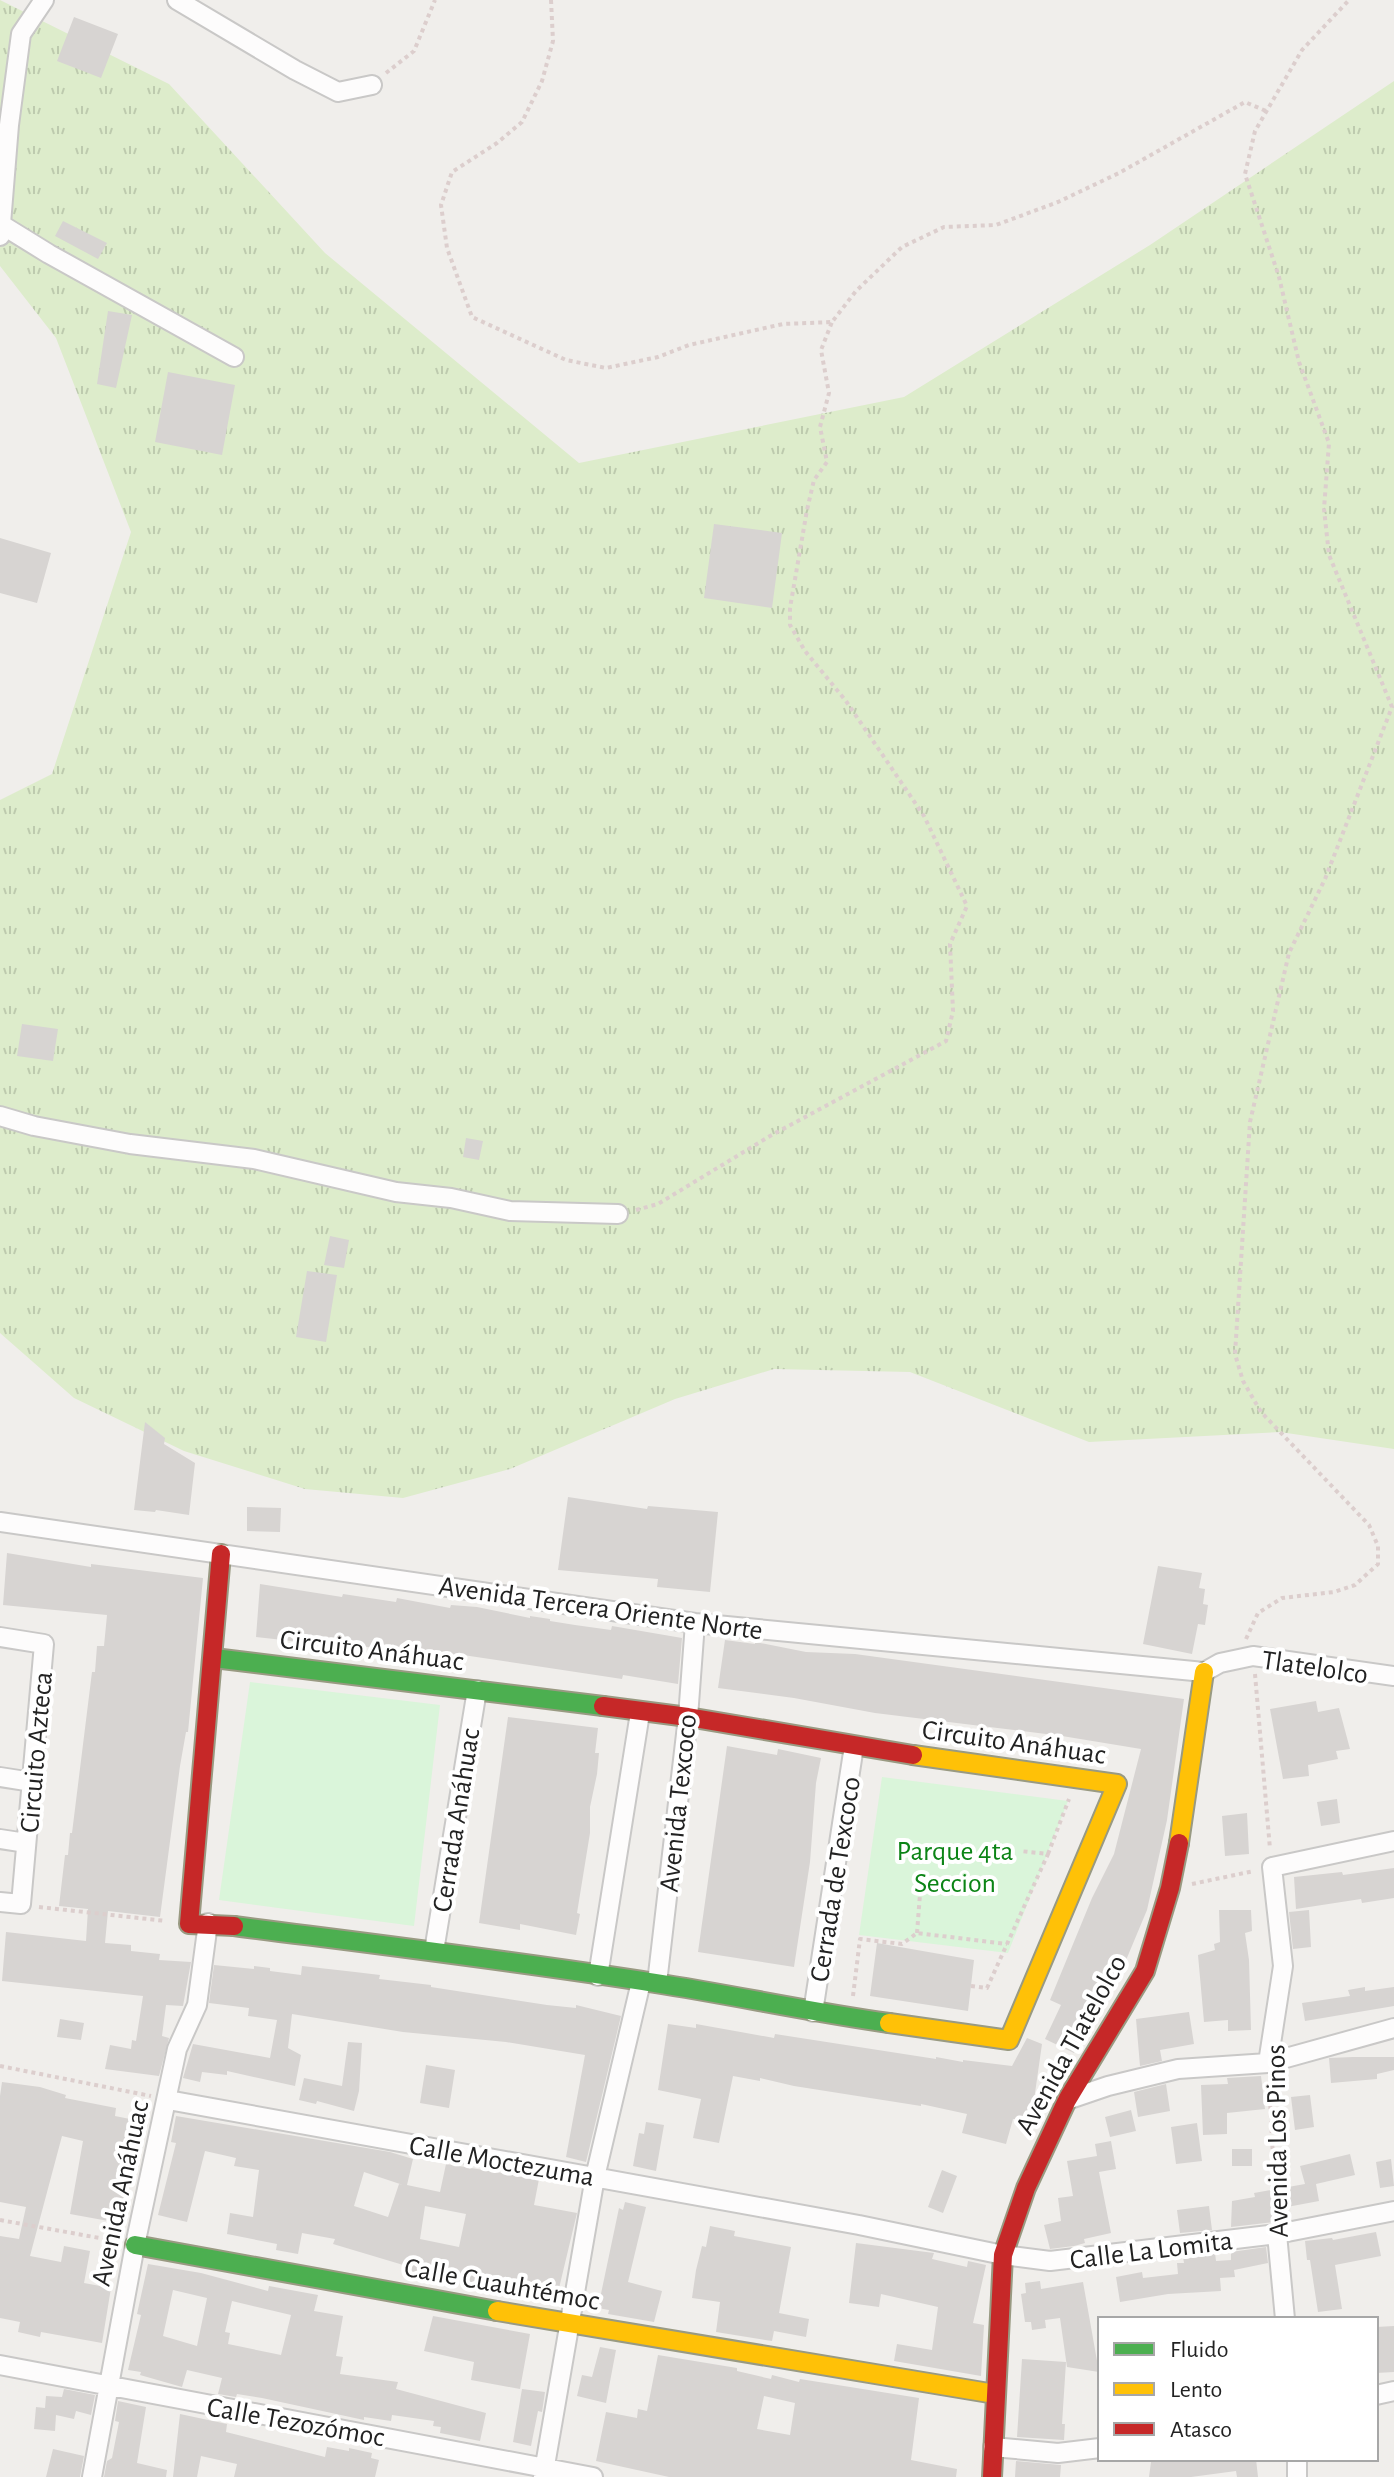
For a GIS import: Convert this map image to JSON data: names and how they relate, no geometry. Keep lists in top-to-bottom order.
{
  "streets": {
    "street": [
      "Avenida Tercera Oriente Norte",
      "Circuito Anáhuac",
      "Tlatelolco",
      "Circuito Azteca",
      "Avenida Texcoco",
      "Cerrada Anáhuac",
      "Cerrada de Texcoco",
      "Avenida Tlatelolco",
      "Avenida Los Pinos",
      "Calle Moctezuma",
      "Avenida Anáhuac",
      "Calle La Lomita",
      "Calle Cuauhtémoc",
      "Calle Tezozómoc"
    ]
  },
  "crossings": [
    ["Avenida Tercera Oriente Norte", "Avenida Texcoco"],
    ["Avenida Tercera Oriente Norte", "Avenida Tlatelolco"],
    ["Circuito Anáhuac", "Avenida Texcoco"],
    ["Circuito Anáhuac", "Cerrada Anáhuac"],
    ["Circuito Anáhuac", "Cerrada de Texcoco"],
    ["Circuito Anáhuac", "Avenida Anáhuac"],
    ["Avenida Texcoco", "Calle Moctezuma"],
    ["Avenida Texcoco", "Calle Cuauhtémoc"],
    ["Avenida Texcoco", "Calle Tezozómoc"],
    ["Avenida Tlatelolco", "Calle Moctezuma"],
    ["Avenida Tlatelolco", "Calle La Lomita"],
    ["Avenida Tlatelolco", "Calle Cuauhtémoc"],
    ["Avenida Los Pinos", "Calle La Lomita"],
    ["Calle Moctezuma", "Avenida Anáhuac"],
    ["Calle Moctezuma", "Calle La Lomita"],
    ["Avenida Anáhuac", "Calle Cuauhtémoc"],
    ["Avenida Anáhuac", "Calle Tezozómoc"]
  ],
  "parks": ["Parque 4ta Seccion"],
  "legend": ["Fluido", "Lento", "Atasco"]
}
